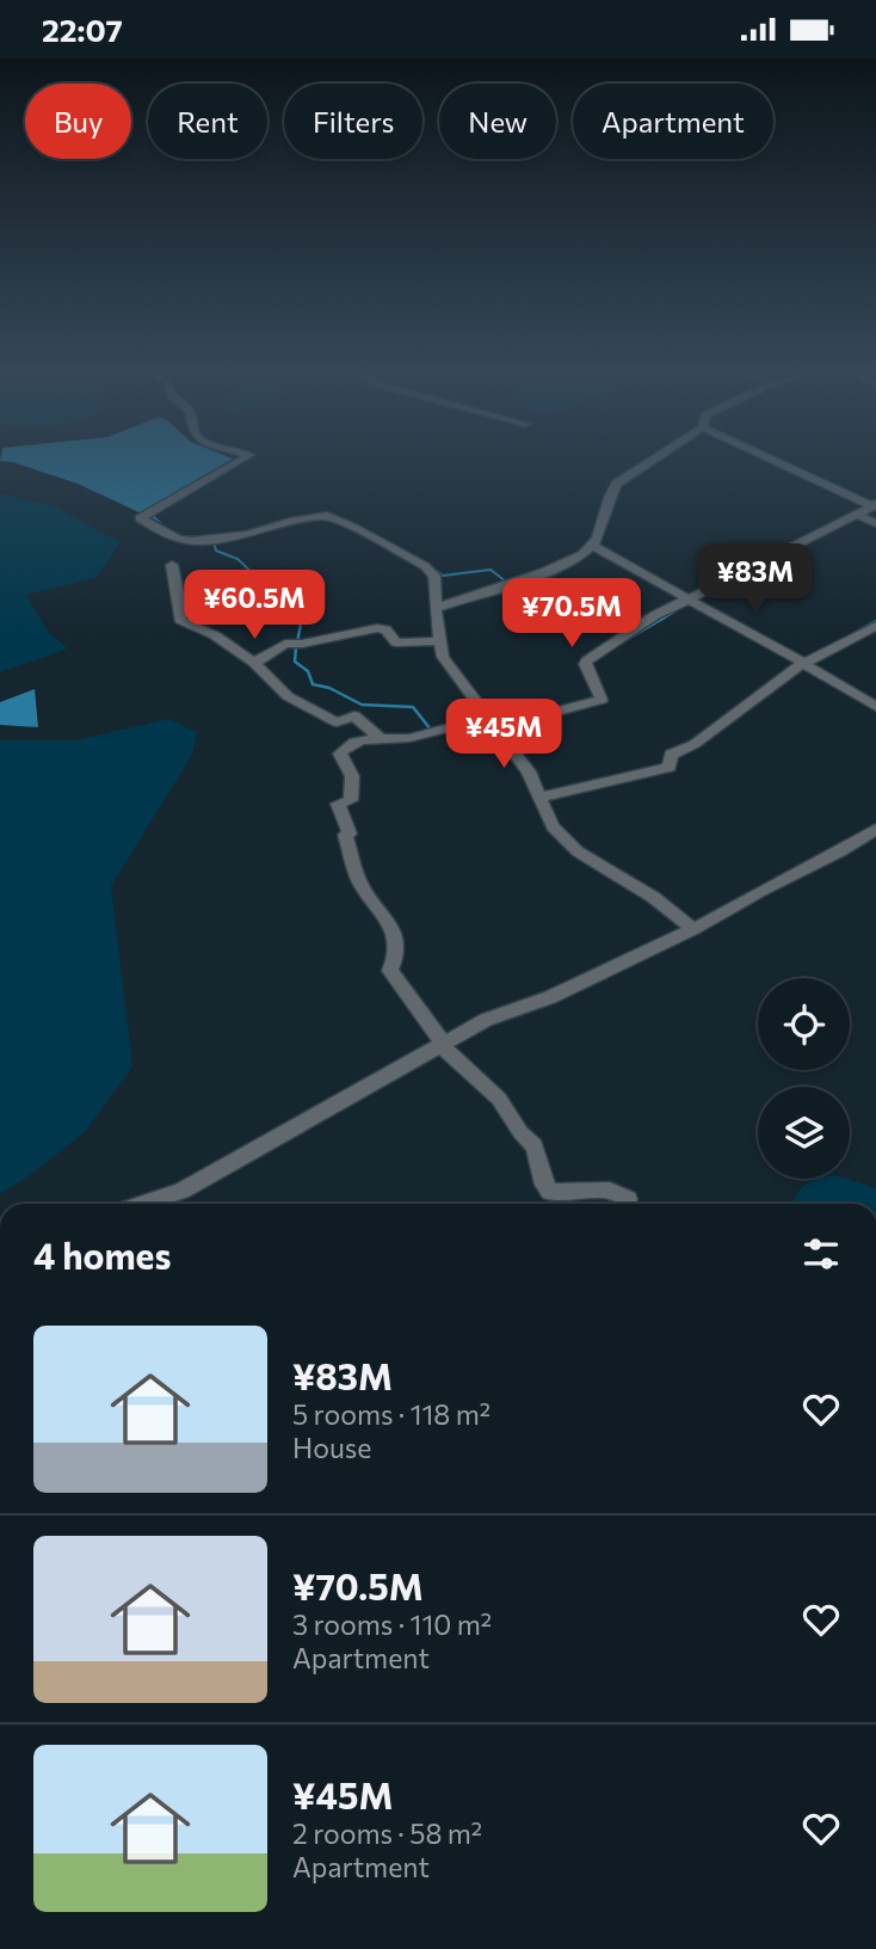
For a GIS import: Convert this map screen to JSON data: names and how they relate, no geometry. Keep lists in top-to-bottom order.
{
  "page": {
    "status": "22:07",
    "chip": [
      "Buy",
      "Rent",
      "Filters",
      "New",
      "Apartment"
    ],
    "price": [
      "¥83M",
      "¥60.5M",
      "¥70.5M",
      "¥45M"
    ],
    "heading": "4 homes",
    "list": [
      {
        "name": "¥83M",
        "note": "5 rooms · 118 m² · House"
      },
      {
        "name": "¥70.5M",
        "note": "3 rooms · 110 m² · Apartment"
      },
      {
        "name": "¥45M",
        "note": "2 rooms · 58 m² · Apartment"
      }
    ]
  }
}
